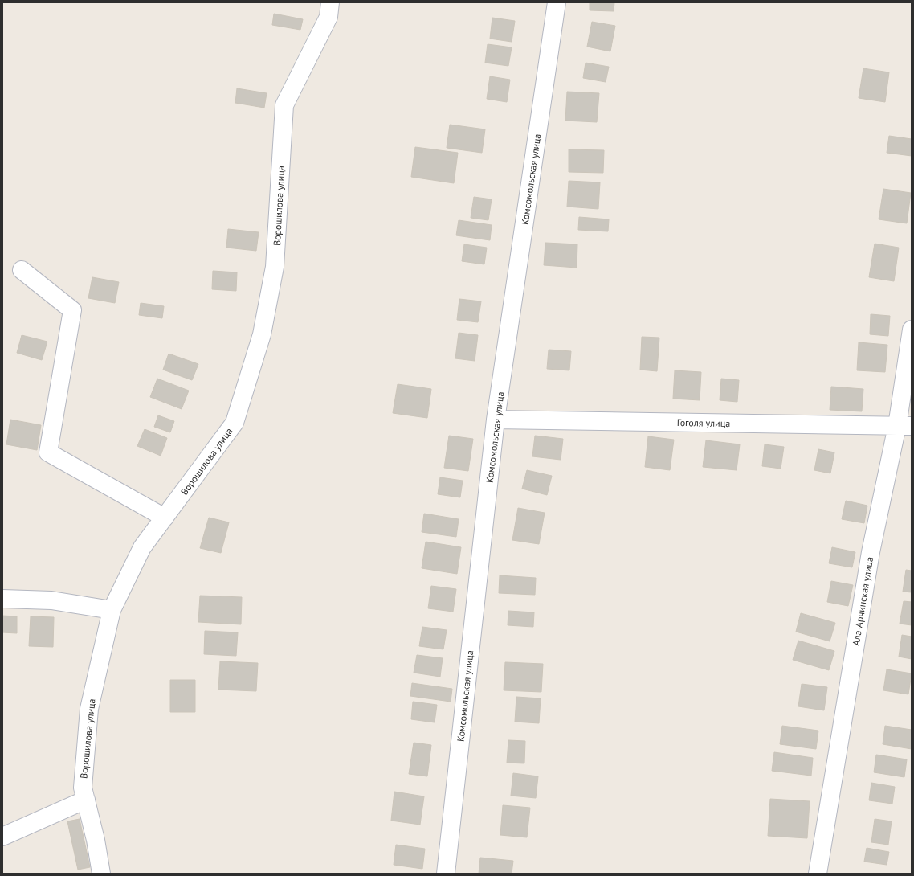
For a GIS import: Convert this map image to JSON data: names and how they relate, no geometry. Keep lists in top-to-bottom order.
{
  "streets": {
    "street": [
      "Комсомольская улица",
      "Ворошилова улица",
      "Гоголя улица",
      "Ала-Арчинская улица"
    ]
  },
  "crossings": [
    ["Комсомольская улица", "Гоголя улица"],
    ["Гоголя улица", "Ала-Арчинская улица"]
  ]
}
